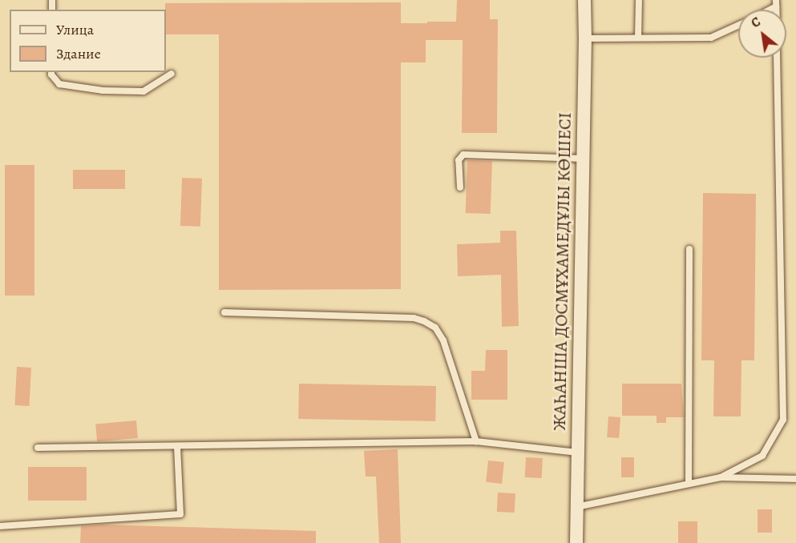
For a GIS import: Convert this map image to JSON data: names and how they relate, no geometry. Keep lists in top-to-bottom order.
{
  "streets": {
    "street": ["ЖАҺАНША ДОСМҰХАМЕДҰЛЫ КӨШЕСІ"]
  },
  "legend": ["Улица", "Здание"],
  "north": "top left"
}
